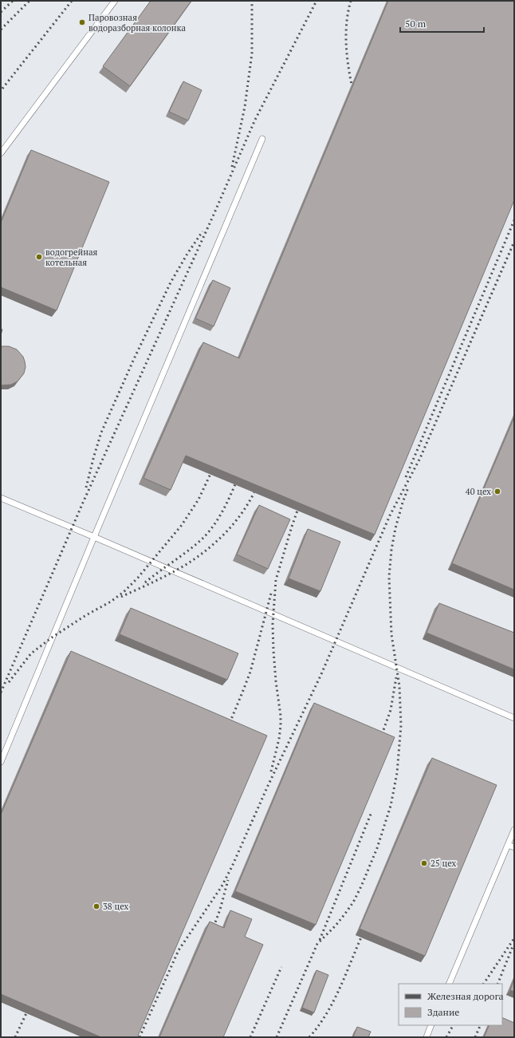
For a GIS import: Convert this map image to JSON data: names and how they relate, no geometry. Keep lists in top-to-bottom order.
{
  "places": [
    "Паровозная водоразборная колонка",
    "водогрейная котельная",
    "40 цех",
    "25 цех",
    "38 цех"
  ],
  "legend": ["Железная дорога", "Здание"],
  "scale_bar": "50 m"
}
